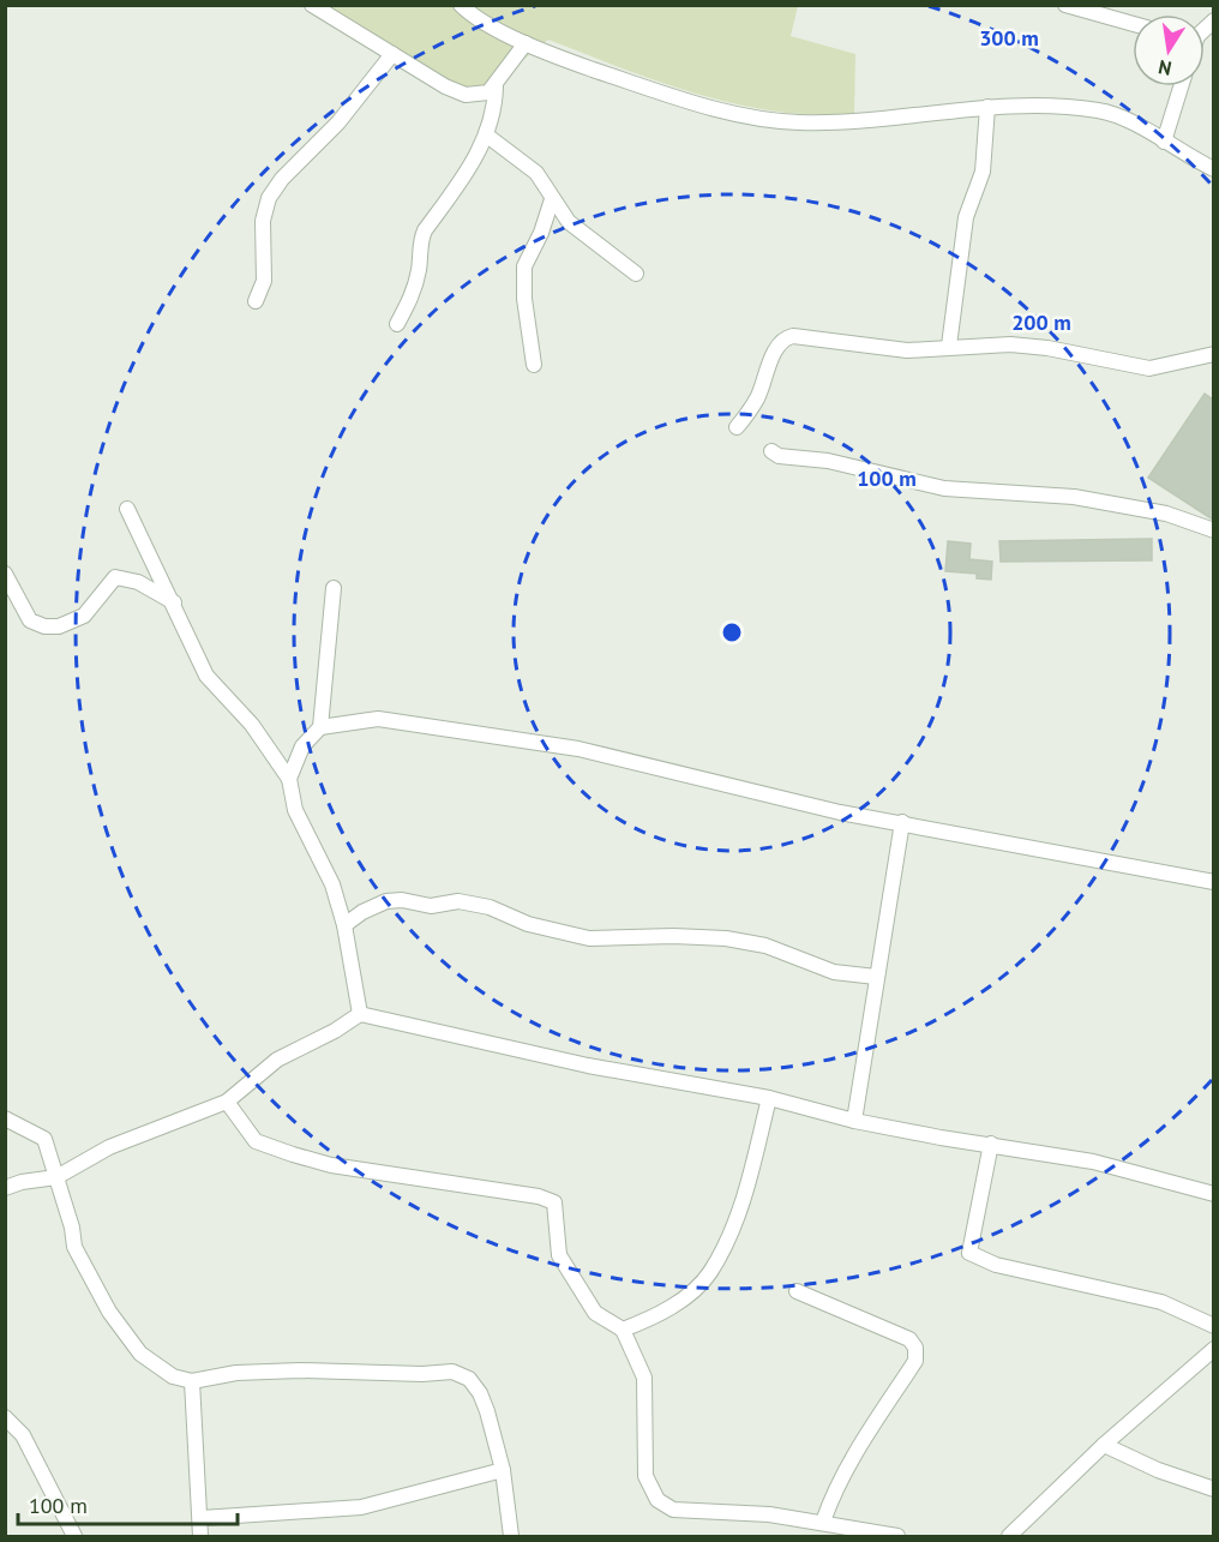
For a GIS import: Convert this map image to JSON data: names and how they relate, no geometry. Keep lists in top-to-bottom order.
{
  "scale_bar": "100 m",
  "north": "bottom",
  "rings": ["300 m", "200 m", "100 m"]
}
